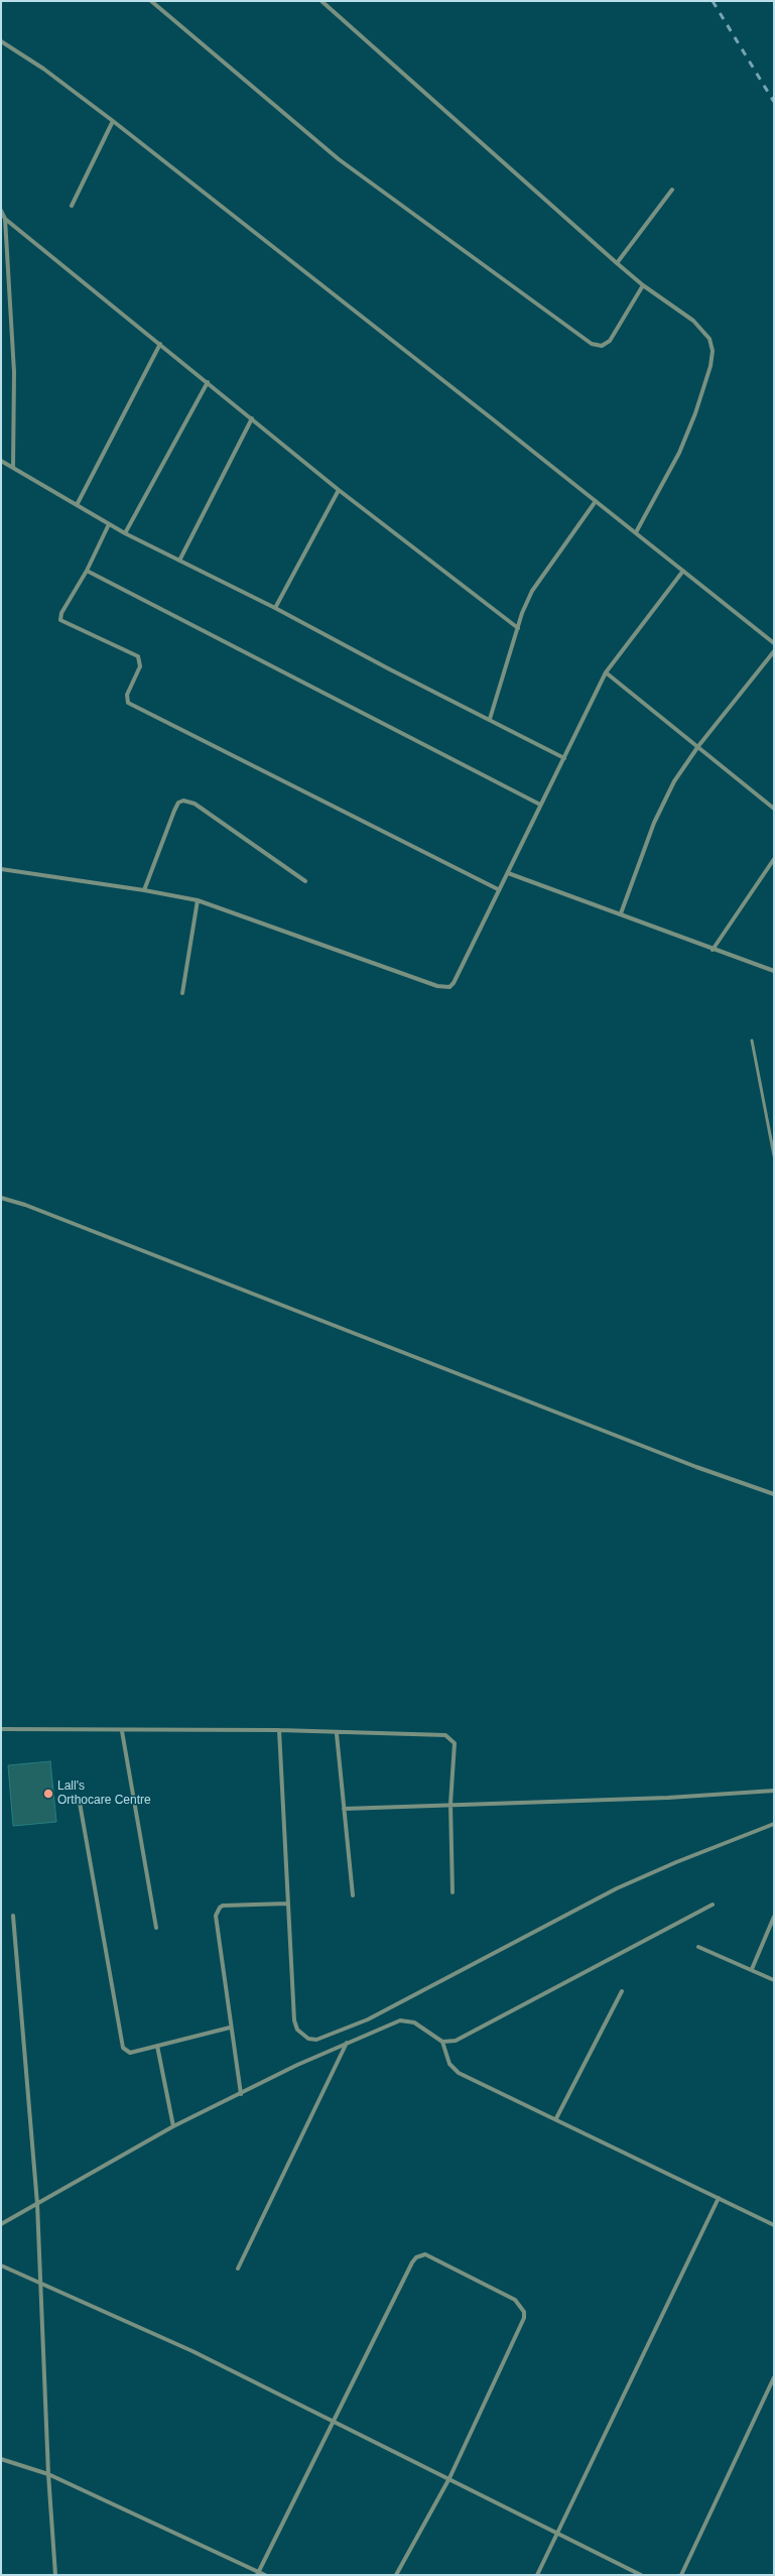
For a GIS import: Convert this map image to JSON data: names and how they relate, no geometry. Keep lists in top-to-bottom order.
{
  "places": ["Lall's Orthocare Centre"]
}
